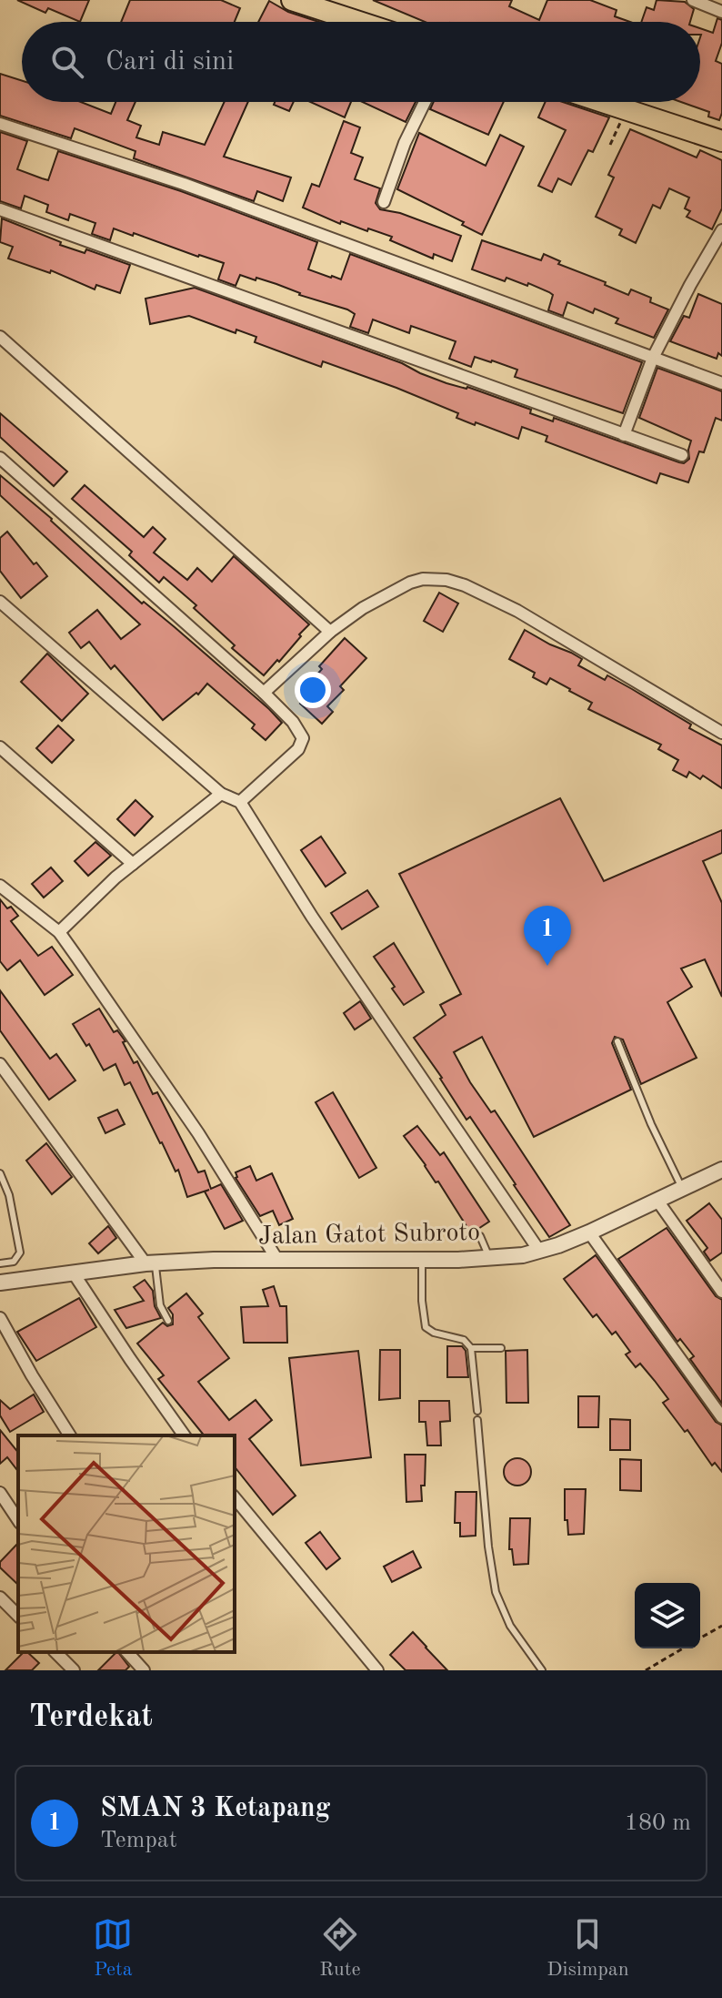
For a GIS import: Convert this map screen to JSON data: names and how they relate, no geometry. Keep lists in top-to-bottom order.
{
  "streets": {
    "street": ["Jalan Gatot Subroto"]
  },
  "page": {
    "search": "Cari di sini",
    "pins": "1",
    "heading": "Terdekat",
    "list": [
      {
        "mark": "1",
        "name": "SMAN 3 Ketapang",
        "note": "Tempat",
        "value": "180 m"
      }
    ],
    "nav": ["Peta", "Rute", "Disimpan"]
  }
}
